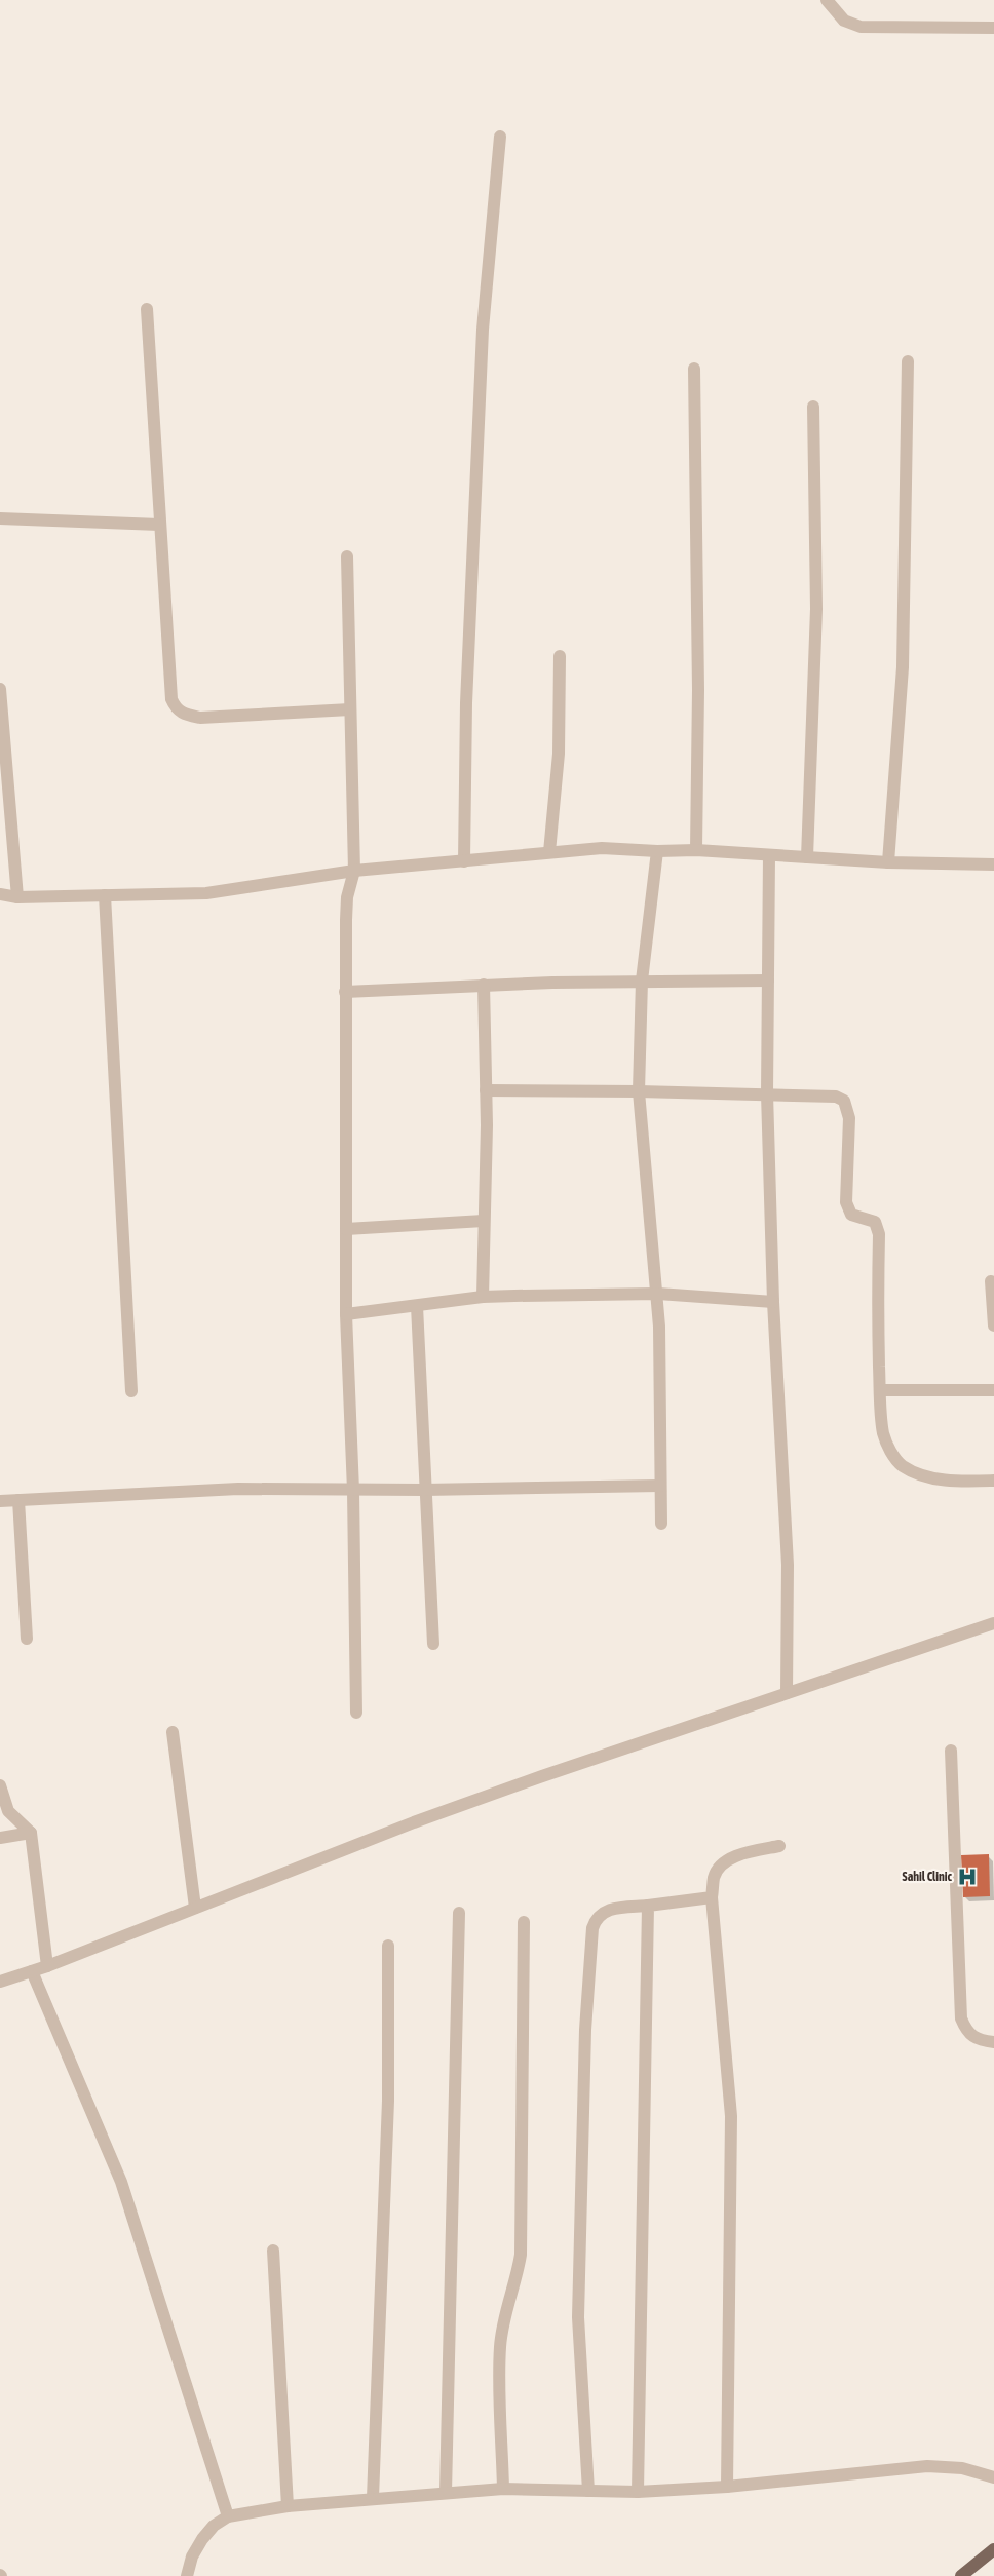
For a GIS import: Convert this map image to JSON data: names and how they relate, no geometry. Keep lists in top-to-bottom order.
{
  "places": {
    "hospital": ["Sahil Clinic"]
  }
}
